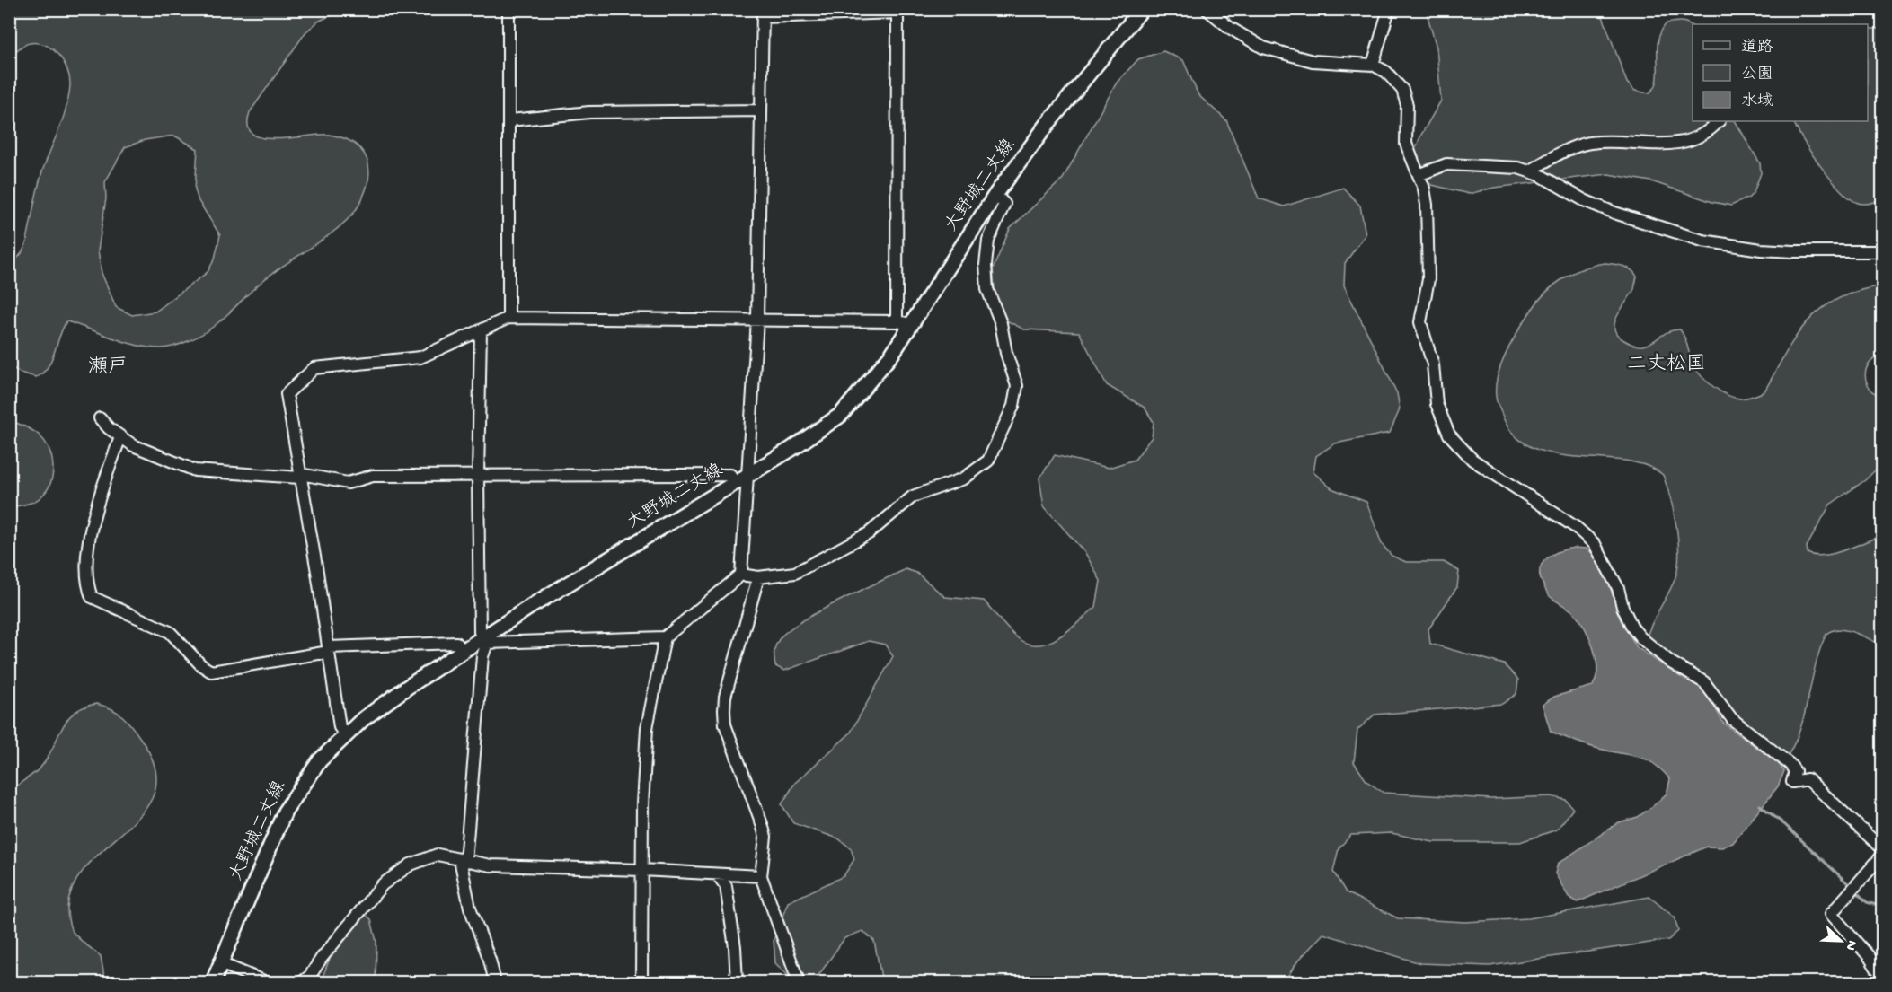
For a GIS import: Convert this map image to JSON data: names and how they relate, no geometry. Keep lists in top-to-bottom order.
{
  "streets": {
    "main road": ["大野城二丈線"]
  },
  "districts": ["二丈松国", "瀬戸"],
  "legend": ["道路", "公園", "水域"],
  "north": "bottom right"
}
